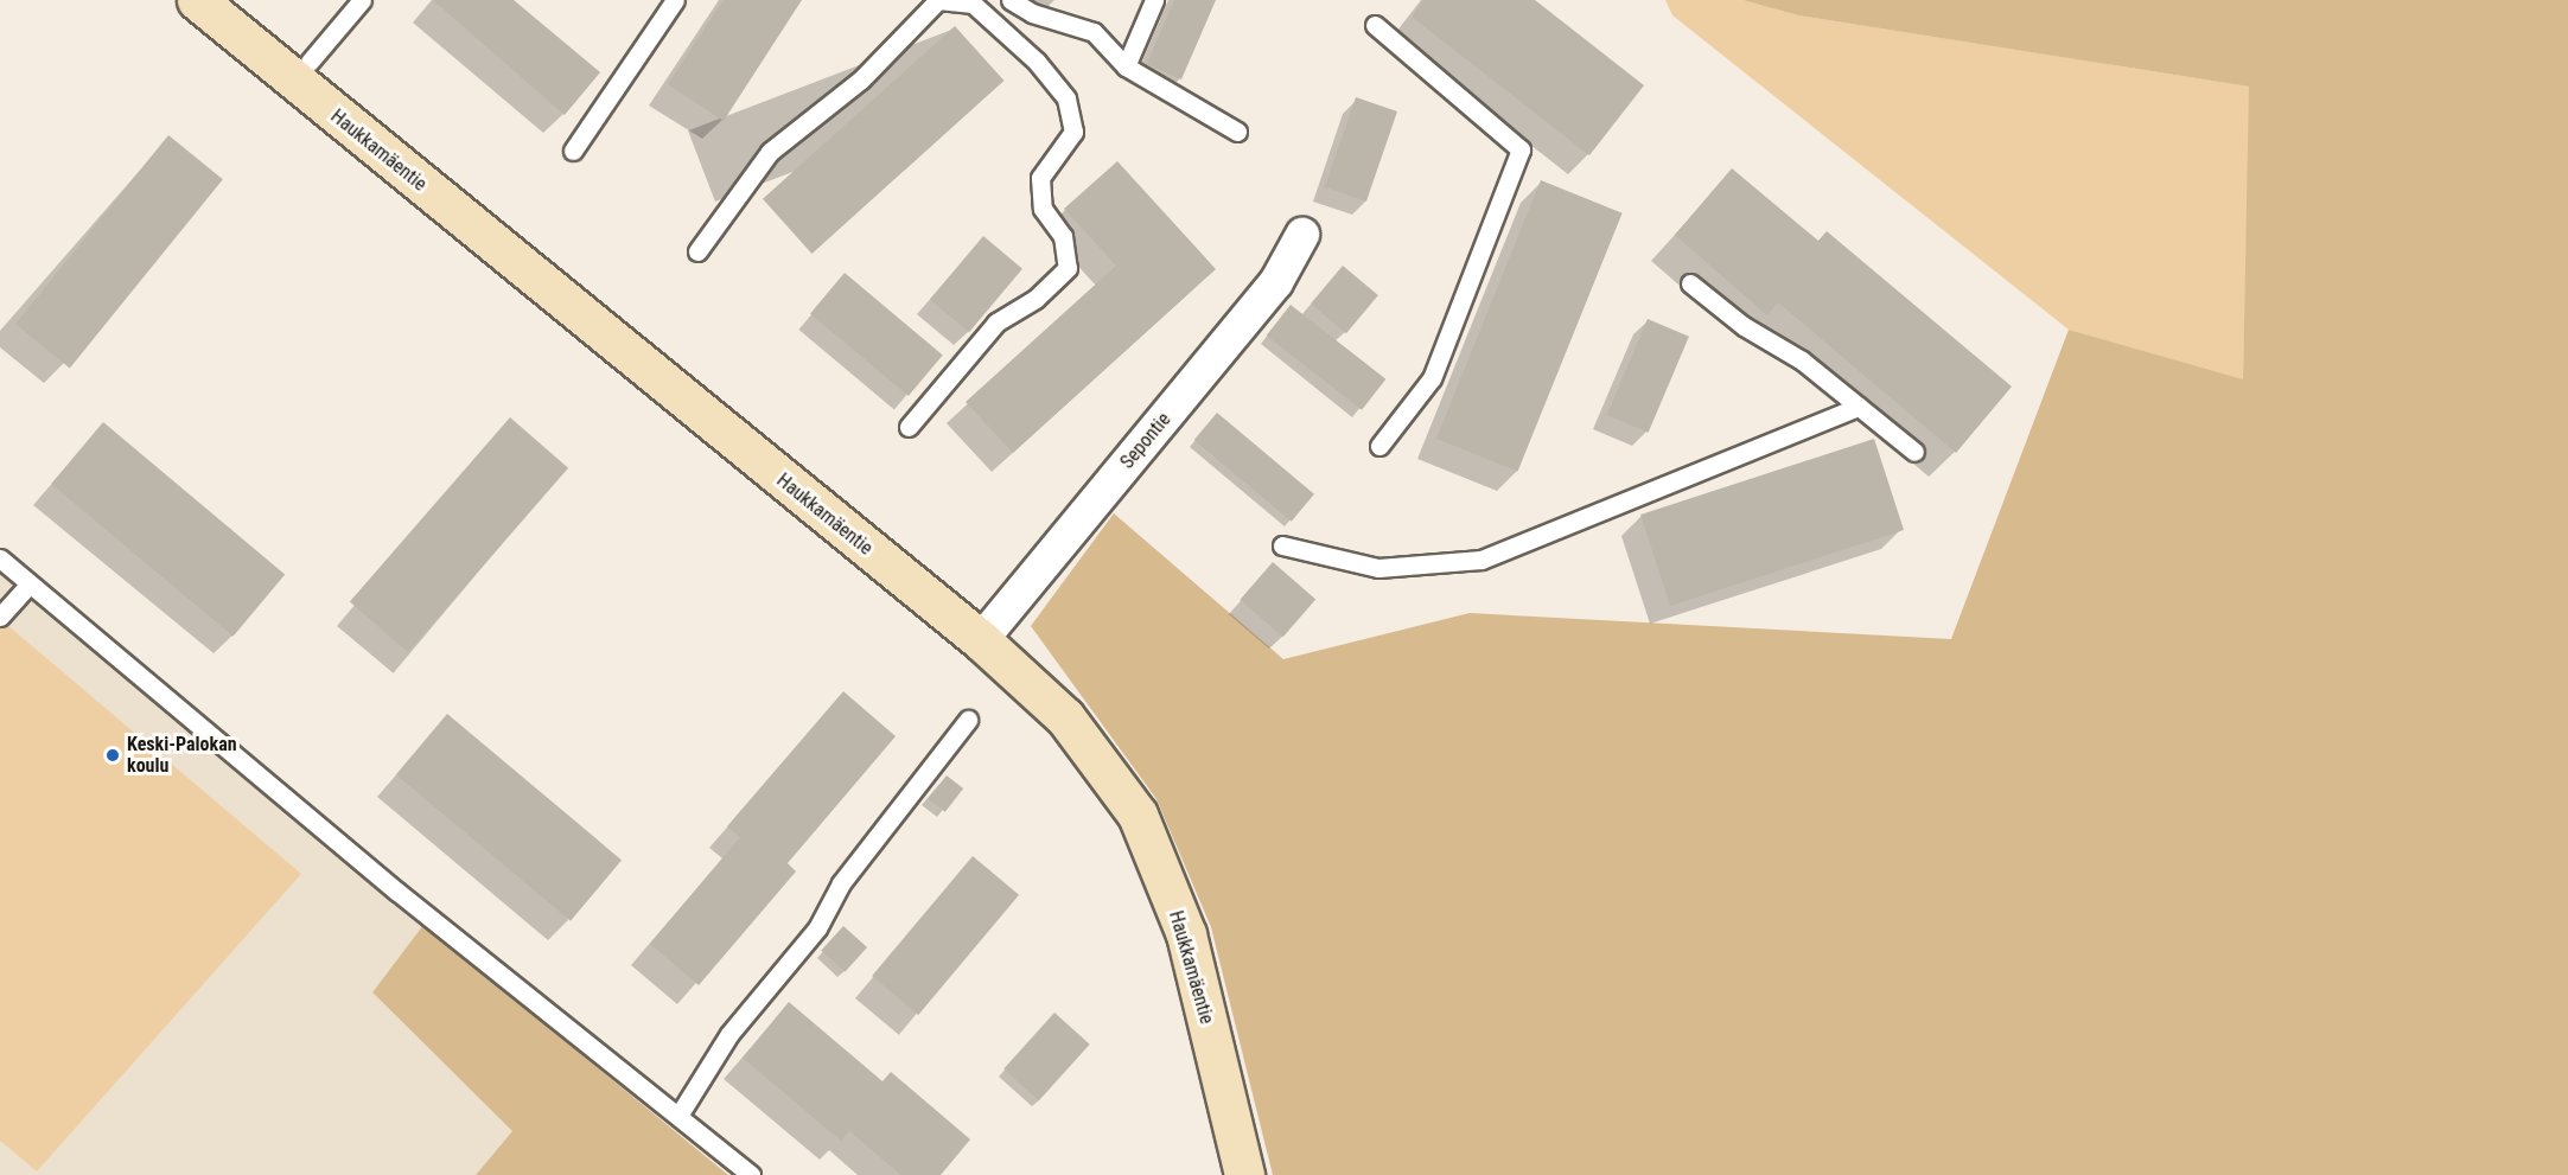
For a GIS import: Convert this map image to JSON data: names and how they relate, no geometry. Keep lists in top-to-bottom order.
{
  "streets": {
    "street": ["Haukkamäentie", "Sepontie"]
  },
  "crossings": [
    ["Haukkamäentie", "Sepontie"]
  ],
  "places": ["Keski-Palokan koulu"]
}
